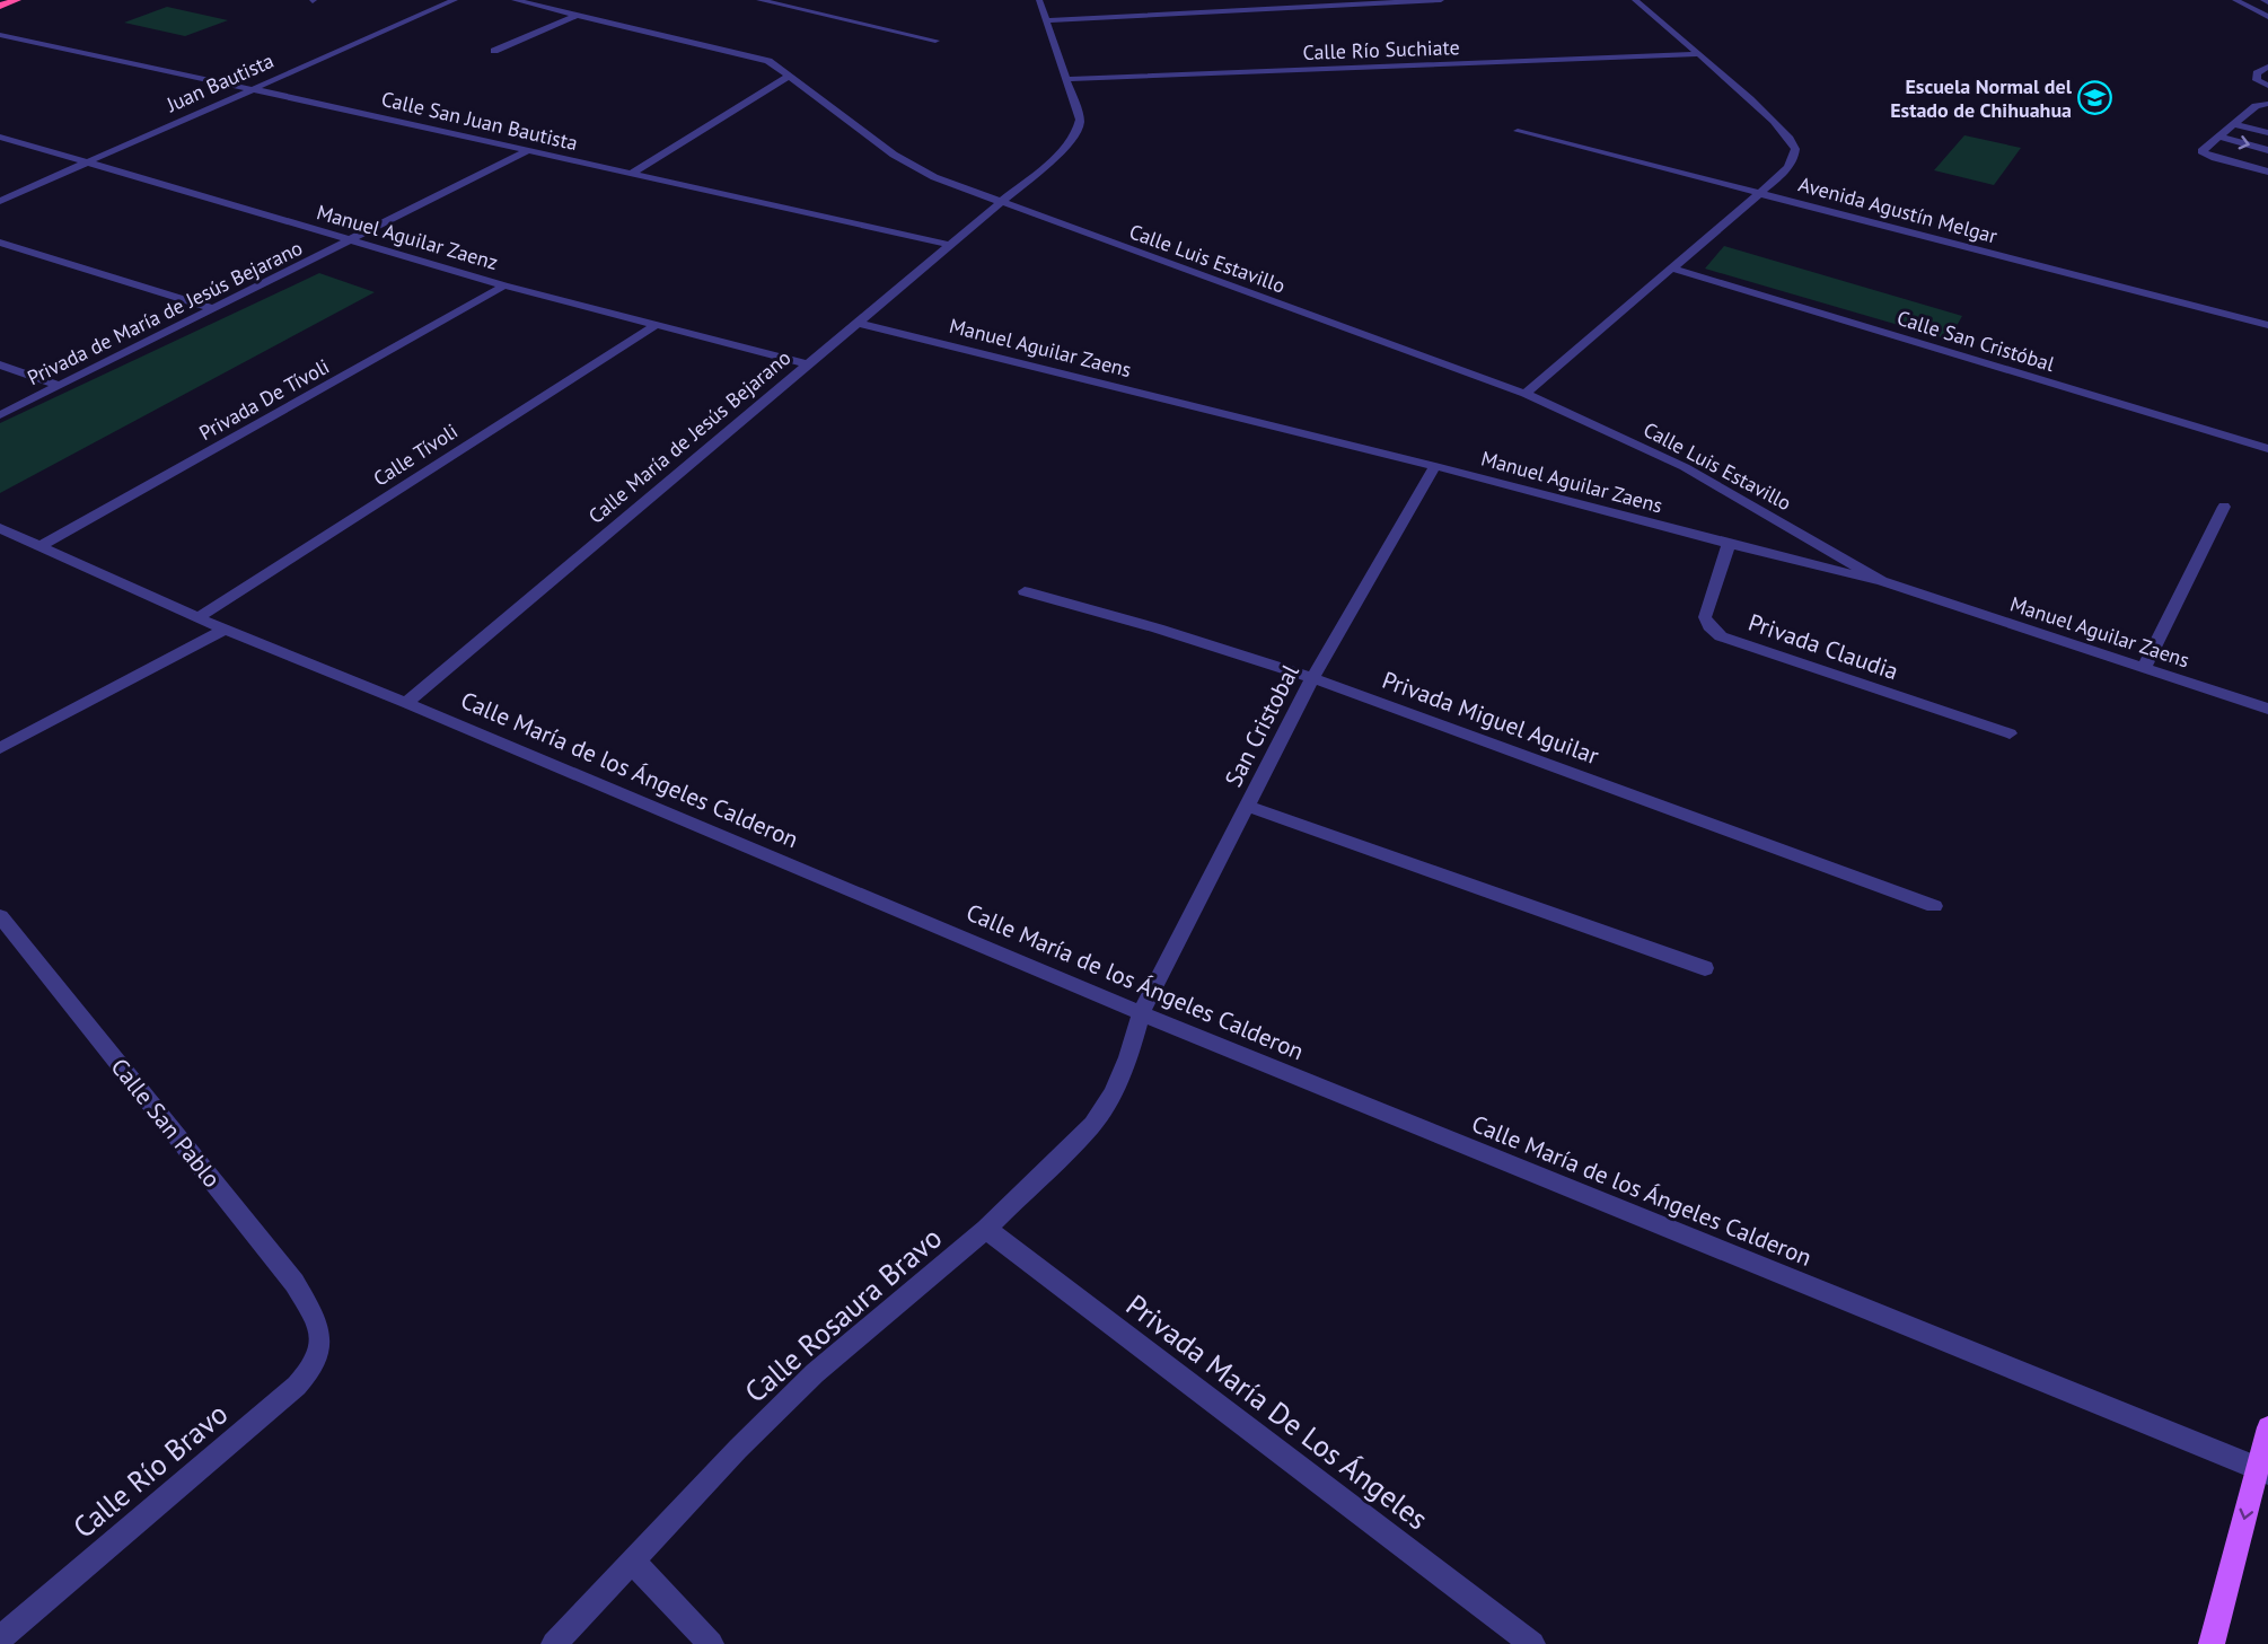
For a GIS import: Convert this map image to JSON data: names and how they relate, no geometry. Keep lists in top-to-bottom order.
{
  "streets": {
    "street": [
      "Calle Río Suchiate",
      "Juan Bautista",
      "Calle San Juan Bautista",
      "Avenida Agustín Melgar",
      "Manuel Aguilar Zaenz",
      "Calle Luis Estavillo",
      "Privada de María de Jesús Bejarano",
      "Calle San Cristóbal",
      "Manuel Aguilar Zaens",
      "Privada De Tívoli",
      "Calle María de Jesús Bejarano",
      "Calle Tívoli",
      "Privada Claudia",
      "Privada Miguel Aguilar",
      "San Cristobal",
      "Calle María de los Ángeles Calderon",
      "Calle San Pablo",
      "Calle Rosaura Bravo",
      "Privada María De Los Ángeles",
      "Calle Río Bravo"
    ]
  },
  "crossings": [
    ["Calle Río Suchiate", "Calle María de Jesús Bejarano"],
    ["Juan Bautista", "Calle San Juan Bautista"],
    ["Juan Bautista", "Manuel Aguilar Zaenz"],
    ["Calle San Juan Bautista", "Privada de María de Jesús Bejarano"],
    ["Calle San Juan Bautista", "Calle María de Jesús Bejarano"],
    ["Manuel Aguilar Zaenz", "Privada de María de Jesús Bejarano"],
    ["Manuel Aguilar Zaenz", "Privada De Tívoli"],
    ["Manuel Aguilar Zaenz", "Calle María de Jesús Bejarano"],
    ["Manuel Aguilar Zaenz", "Calle Tívoli"],
    ["Calle Luis Estavillo", "Manuel Aguilar Zaens"],
    ["Calle Luis Estavillo", "Calle María de Jesús Bejarano"],
    ["Manuel Aguilar Zaens", "Calle María de Jesús Bejarano"],
    ["Manuel Aguilar Zaens", "Privada Claudia"],
    ["Manuel Aguilar Zaens", "San Cristobal"],
    ["Privada De Tívoli", "Calle María de los Ángeles Calderon"],
    ["Calle María de Jesús Bejarano", "Calle María de los Ángeles Calderon"],
    ["Calle Tívoli", "Calle María de los Ángeles Calderon"],
    ["Privada Miguel Aguilar", "San Cristobal"],
    ["San Cristobal", "Calle María de los Ángeles Calderon"],
    ["San Cristobal", "Calle Rosaura Bravo"],
    ["Calle María de los Ángeles Calderon", "Calle Rosaura Bravo"],
    ["Calle San Pablo", "Calle Río Bravo"],
    ["Calle Rosaura Bravo", "Privada María De Los Ángeles"]
  ],
  "places": {
    "school or university": ["Escuela Normal del Estado de Chihuahua"]
  }
}
